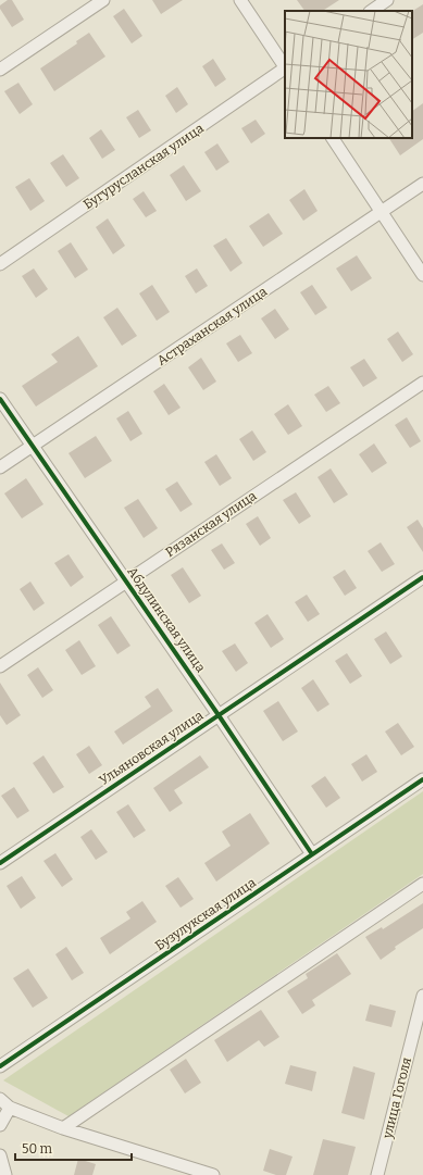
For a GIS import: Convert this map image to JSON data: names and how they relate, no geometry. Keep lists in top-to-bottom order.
{
  "streets": {
    "street": [
      "Бугурусланская улица",
      "Астраханская улица",
      "Рязанская улица",
      "Абдулинская улица",
      "Ульяновская улица",
      "Бузулукская улица",
      "улица Гоголя"
    ]
  },
  "crossings": [
    ["Астраханская улица", "Абдулинская улица"],
    ["Рязанская улица", "Абдулинская улица"],
    ["Абдулинская улица", "Ульяновская улица"],
    ["Абдулинская улица", "Бузулукская улица"]
  ],
  "scale_bar": "50 m"
}
